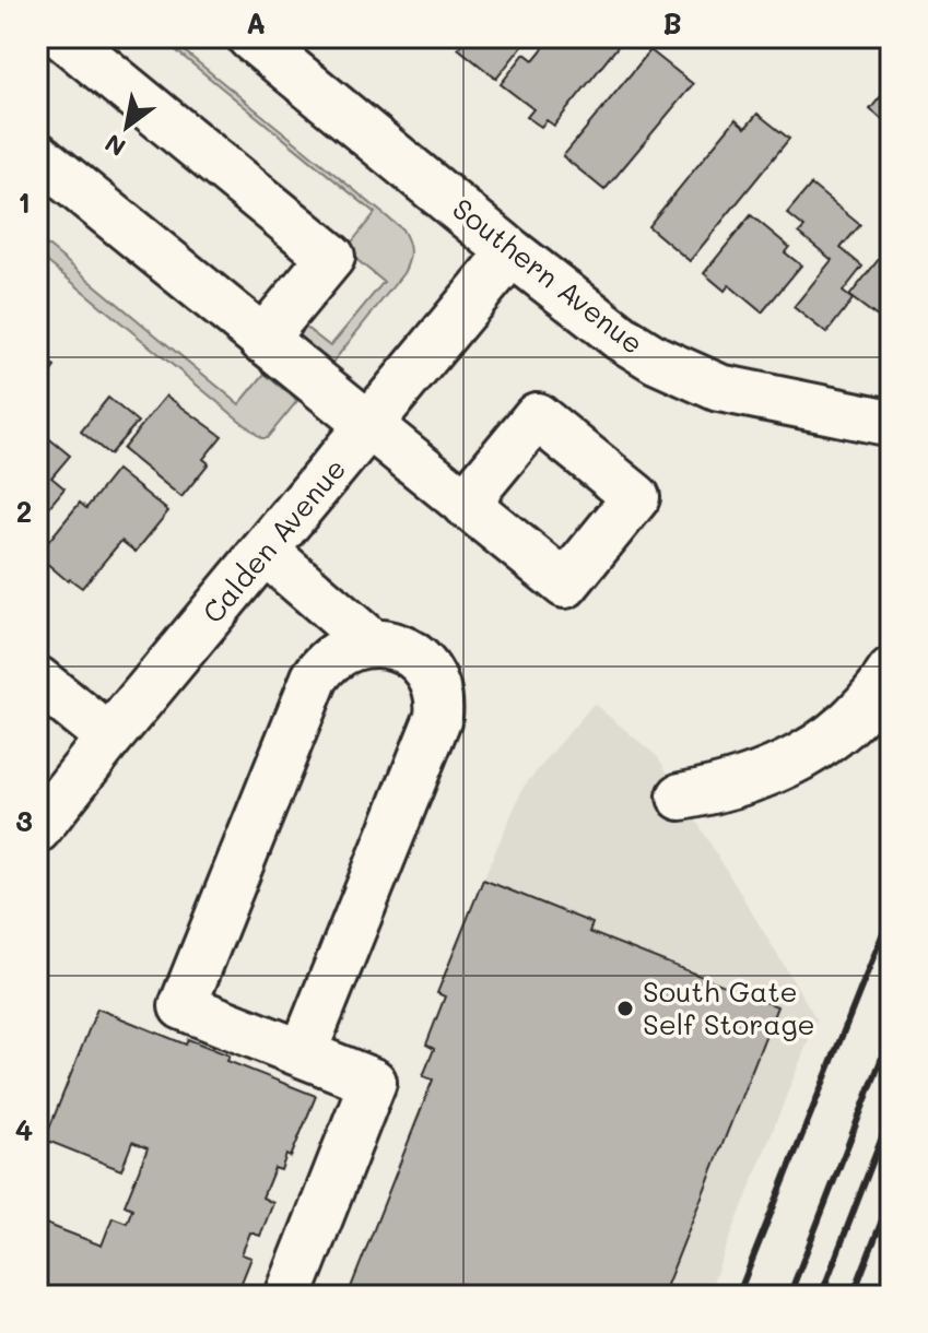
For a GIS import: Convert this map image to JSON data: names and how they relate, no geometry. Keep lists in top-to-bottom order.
{
  "streets": {
    "street": ["Southern Avenue", "Calden Avenue"]
  },
  "crossings": [
    ["Southern Avenue", "Calden Avenue"]
  ],
  "places": ["South Gate Self Storage"],
  "north": "bottom left",
  "grid": {
    "columns": ["A", "B"],
    "rows": [
      "1",
      "2",
      "3",
      "4"
    ]
  }
}
